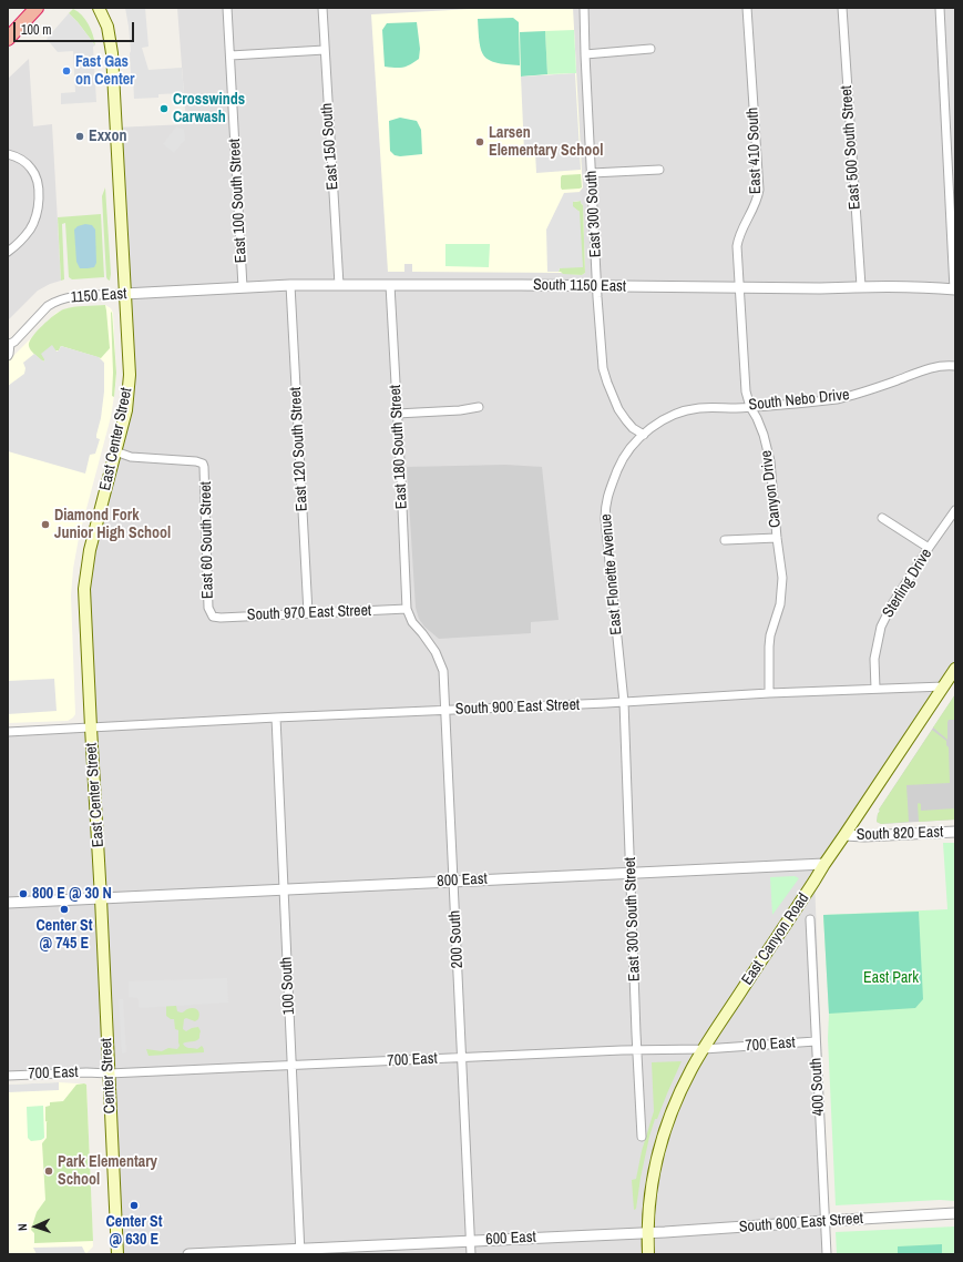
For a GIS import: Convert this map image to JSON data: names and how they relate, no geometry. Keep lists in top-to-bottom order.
{
  "streets": {
    "main road": ["East Center Street", "East Canyon Road", "Center Street"],
    "street": [
      "East 150 South",
      "East 500 South Street",
      "East 410 South",
      "East 100 South Street",
      "East 300 South",
      "South 1150 East",
      "1150 East",
      "South Nebo Drive",
      "East 180 South Street",
      "East 120 South Street",
      "Canyon Drive",
      "East 60 South Street",
      "East Flonette Avenue",
      "Sterling Drive",
      "South 970 East Street",
      "South 900 East Street",
      "South 820 East",
      "800 East",
      "East 300 South Street",
      "200 South",
      "100 South",
      "700 East",
      "400 South",
      "South 600 East Street",
      "600 East"
    ]
  },
  "crossings": [
    ["East 150 South", "South 1150 East"],
    ["East 500 South Street", "South 1150 East"],
    ["East 410 South", "South 1150 East"],
    ["East 410 South", "Canyon Drive"],
    ["East 100 South Street", "South 1150 East"],
    ["East 300 South", "South 1150 East"],
    ["South 1150 East", "1150 East"],
    ["South 1150 East", "East 180 South Street"],
    ["South 1150 East", "East 120 South Street"],
    ["South 1150 East", "Canyon Drive"],
    ["1150 East", "East Center Street"],
    ["South Nebo Drive", "Canyon Drive"],
    ["South Nebo Drive", "East Flonette Avenue"],
    ["East Center Street", "East 60 South Street"],
    ["East Center Street", "South 900 East Street"],
    ["East Center Street", "800 East"],
    ["East Center Street", "Center Street"],
    ["East 180 South Street", "South 970 East Street"],
    ["East 180 South Street", "200 South"],
    ["East 120 South Street", "South 970 East Street"],
    ["Canyon Drive", "South 900 East Street"],
    ["East 60 South Street", "South 970 East Street"],
    ["East Flonette Avenue", "South 900 East Street"],
    ["East Flonette Avenue", "East 300 South Street"],
    ["Sterling Drive", "South 900 East Street"],
    ["South 970 East Street", "200 South"],
    ["South 900 East Street", "East 300 South Street"],
    ["South 900 East Street", "200 South"],
    ["South 900 East Street", "East Canyon Road"],
    ["South 900 East Street", "100 South"],
    ["South 820 East", "East Canyon Road"],
    ["800 East", "East 300 South Street"],
    ["800 East", "200 South"],
    ["800 East", "East Canyon Road"],
    ["800 East", "100 South"],
    ["800 East", "Center Street"],
    ["East 300 South Street", "700 East"],
    ["200 South", "700 East"],
    ["200 South", "600 East"],
    ["East Canyon Road", "700 East"],
    ["East Canyon Road", "South 600 East Street"],
    ["East Canyon Road", "600 East"],
    ["100 South", "700 East"],
    ["100 South", "600 East"],
    ["700 East", "Center Street"],
    ["700 East", "400 South"],
    ["400 South", "South 600 East Street"],
    ["South 600 East Street", "600 East"]
  ],
  "parks": ["East Park"],
  "places": [
    "Fast Gas on Center",
    "Crosswinds Carwash",
    "Exxon",
    "Larsen Elementary School",
    "Diamond Fork Junior High School",
    "800 E @ 30 N",
    "Center St @ 745 E",
    "Park Elementary School",
    "Center St @ 630 E"
  ],
  "scale_bar": "100 m",
  "north": "left"
}
